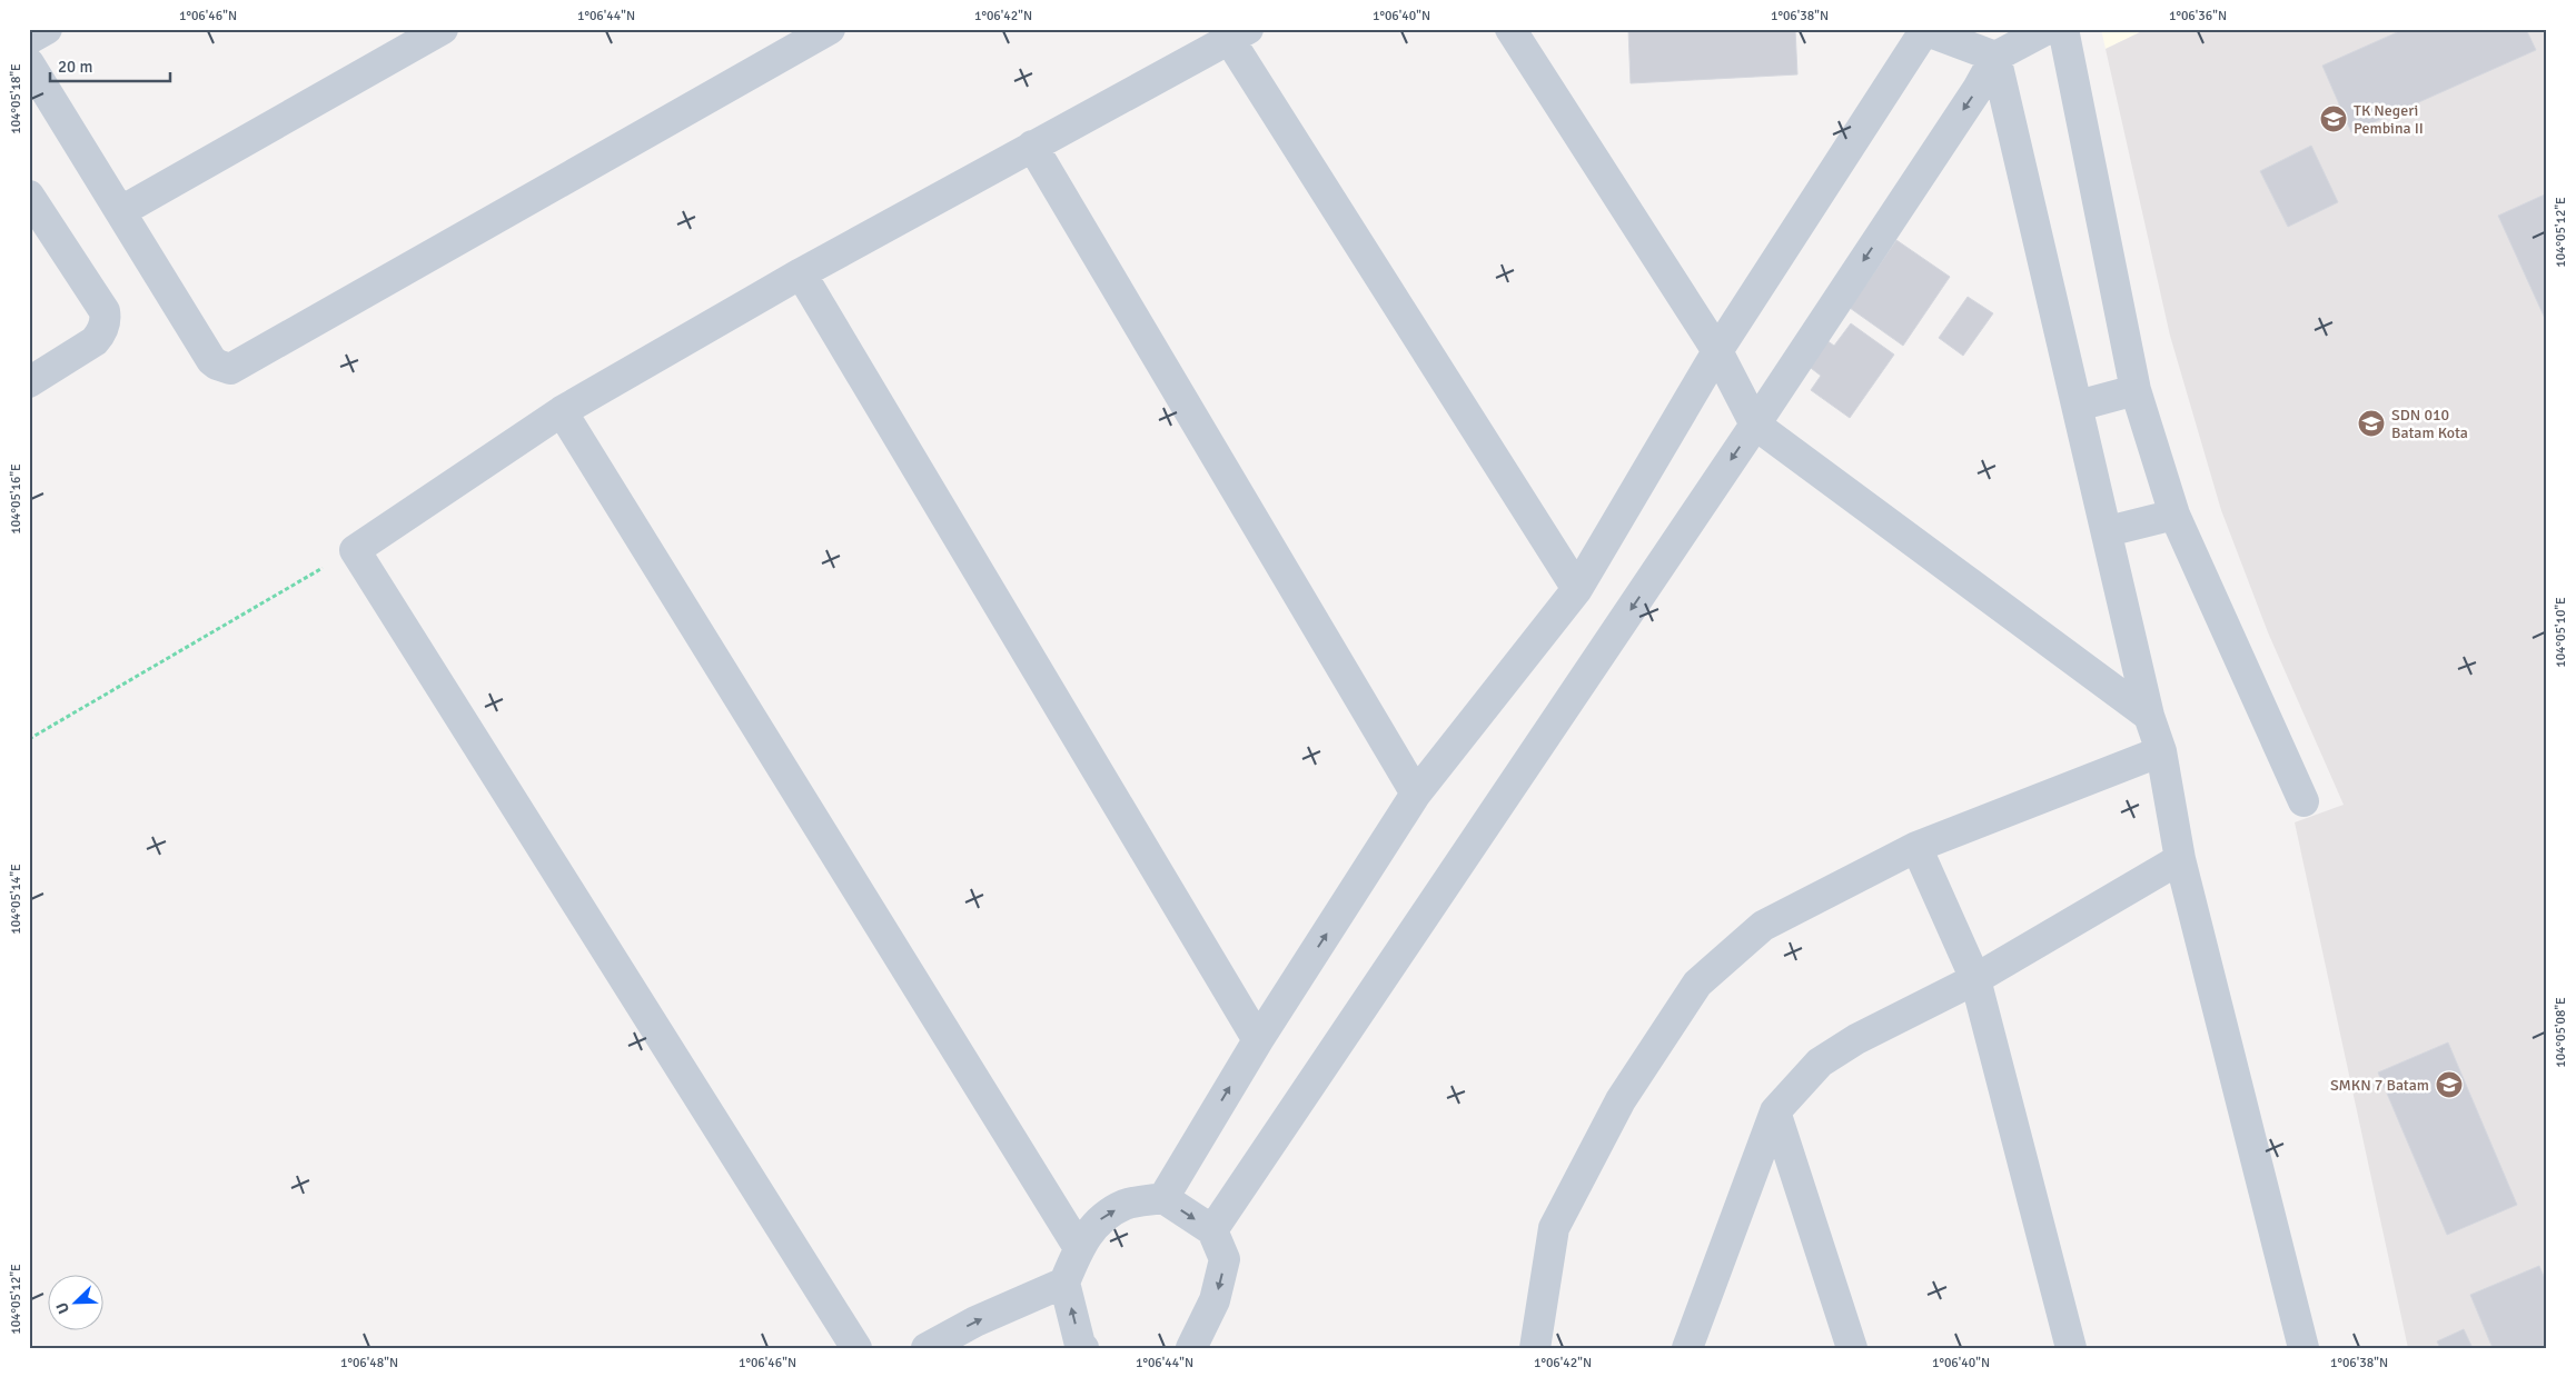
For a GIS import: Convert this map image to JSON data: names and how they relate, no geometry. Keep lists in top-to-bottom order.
{
  "places": {
    "school or university": ["TK Negeri Pembina II", "SDN 010 Batam Kota", "SMKN 7 Batam"]
  },
  "scale_bar": "20 m",
  "north": "bottom left",
  "coordinates": [
    "1°06'46\"N",
    "1°06'44\"N",
    "1°06'42\"N",
    "1°06'40\"N",
    "1°06'38\"N",
    "1°06'36\"N",
    "104°05'18\"E",
    "104°05'12\"E",
    "104°05'16\"E",
    "104°05'10\"E",
    "104°05'14\"E",
    "104°05'08\"E",
    "1°06'48\"N"
  ]
}
